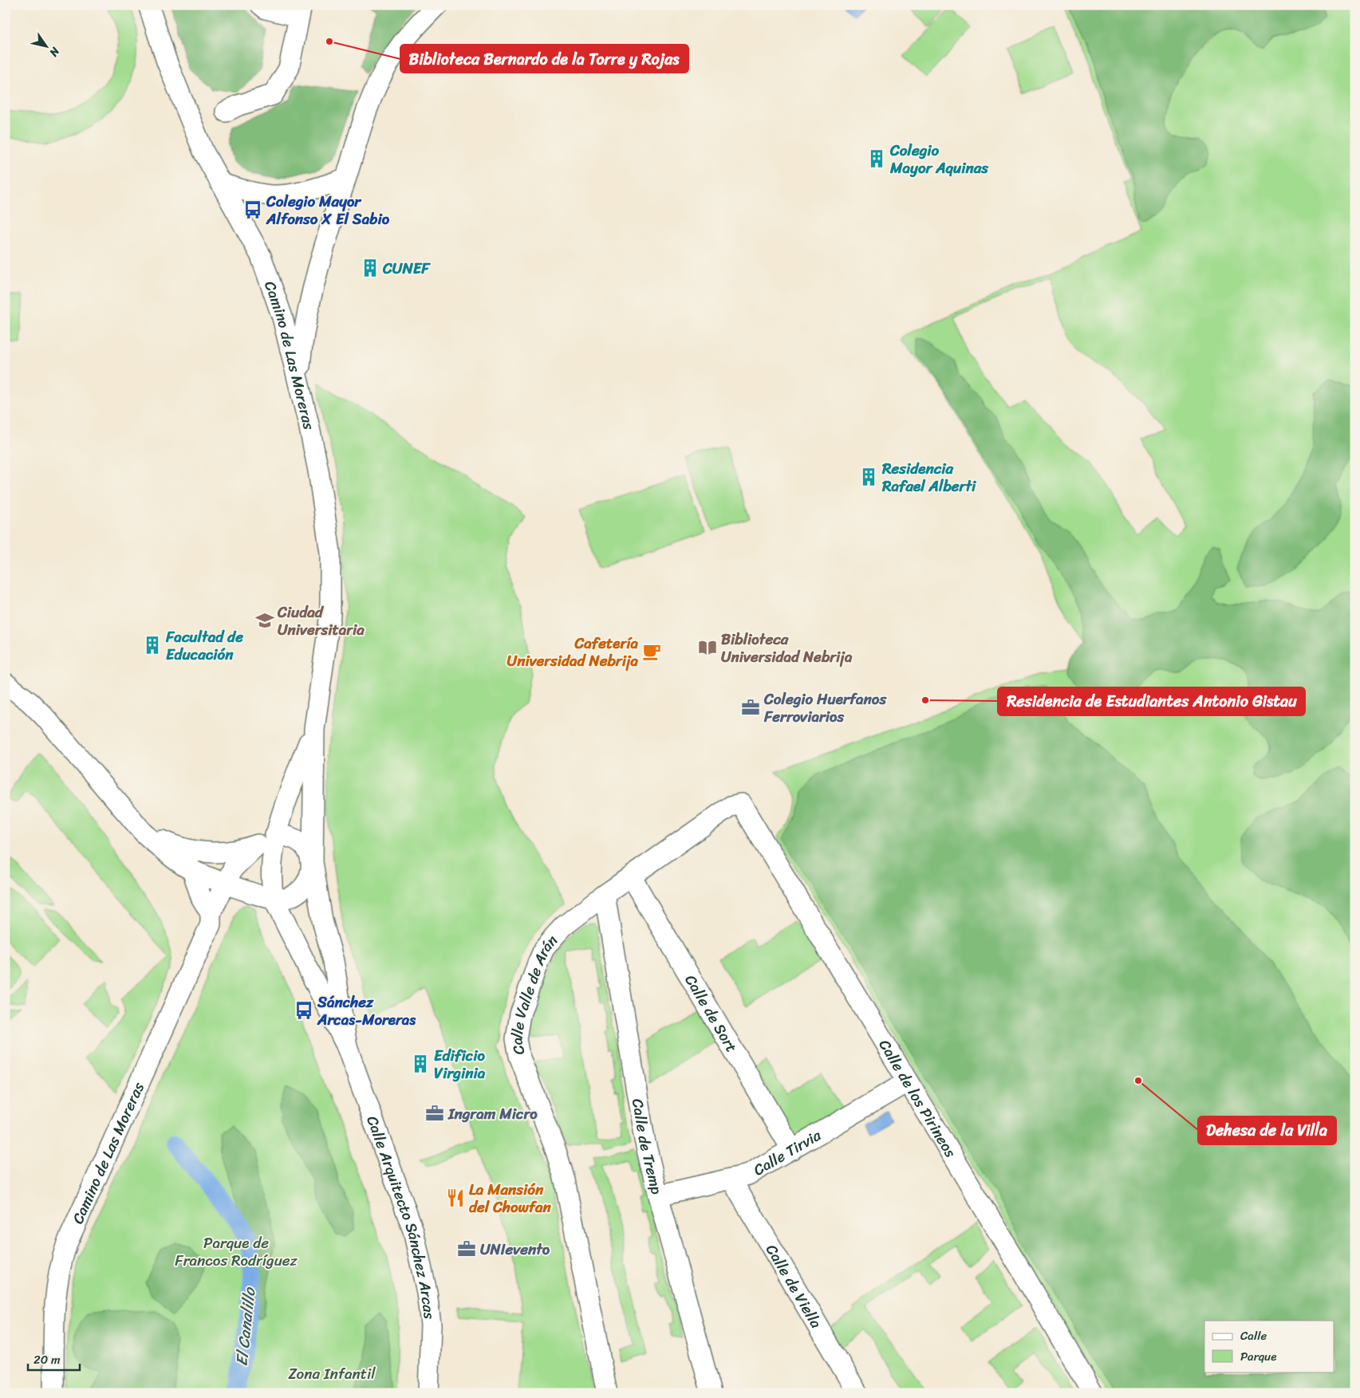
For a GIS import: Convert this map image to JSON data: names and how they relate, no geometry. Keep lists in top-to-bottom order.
{
  "streets": {
    "street": [
      "Camino de Las Moreras",
      "Calle Valle de Arán",
      "Calle de Sort",
      "Calle de los Pirineos",
      "Calle de Tremp",
      "Calle Tirvia",
      "Calle Arquitecto Sánchez Arcas",
      "Calle de Viella"
    ]
  },
  "crossings": [
    ["Camino de Las Moreras", "Calle Arquitecto Sánchez Arcas"],
    ["Calle Valle de Arán", "Calle de Sort"],
    ["Calle Valle de Arán", "Calle de los Pirineos"],
    ["Calle Valle de Arán", "Calle de Tremp"],
    ["Calle de Sort", "Calle Tirvia"],
    ["Calle de los Pirineos", "Calle Tirvia"],
    ["Calle de Tremp", "Calle Tirvia"],
    ["Calle Tirvia", "Calle de Viella"]
  ],
  "water": ["El Canalillo"],
  "parks": ["Parque de Francos Rodríguez", "Zona Infantil"],
  "places": {
    "other": ["Biblioteca Bernardo de la Torre y Rojas", "Residencia de Estudiantes Antonio Gistau", "Dehesa de la Villa"],
    "building": [
      "Colegio Mayor Aquinas",
      "CUNEF",
      "Residencia Rafael Alberti",
      "Facultad de Educación",
      "Edificio Virginia"
    ],
    "bus stop": ["Colegio Mayor Alfonso X El Sabio", "Sánchez Arcas-Moreras"],
    "school or university": ["Ciudad Universitaria"],
    "library": ["Biblioteca Universidad Nebrija"],
    "cafe": ["Cafetería Universidad Nebrija"],
    "office": ["Colegio Huerfanos Ferroviarios", "Ingram Micro", "UNIevento"],
    "restaurant": ["La Mansión del Chowfan"]
  },
  "legend": ["Calle", "Parque"],
  "scale_bar": "20 m",
  "north": "bottom right"
}
